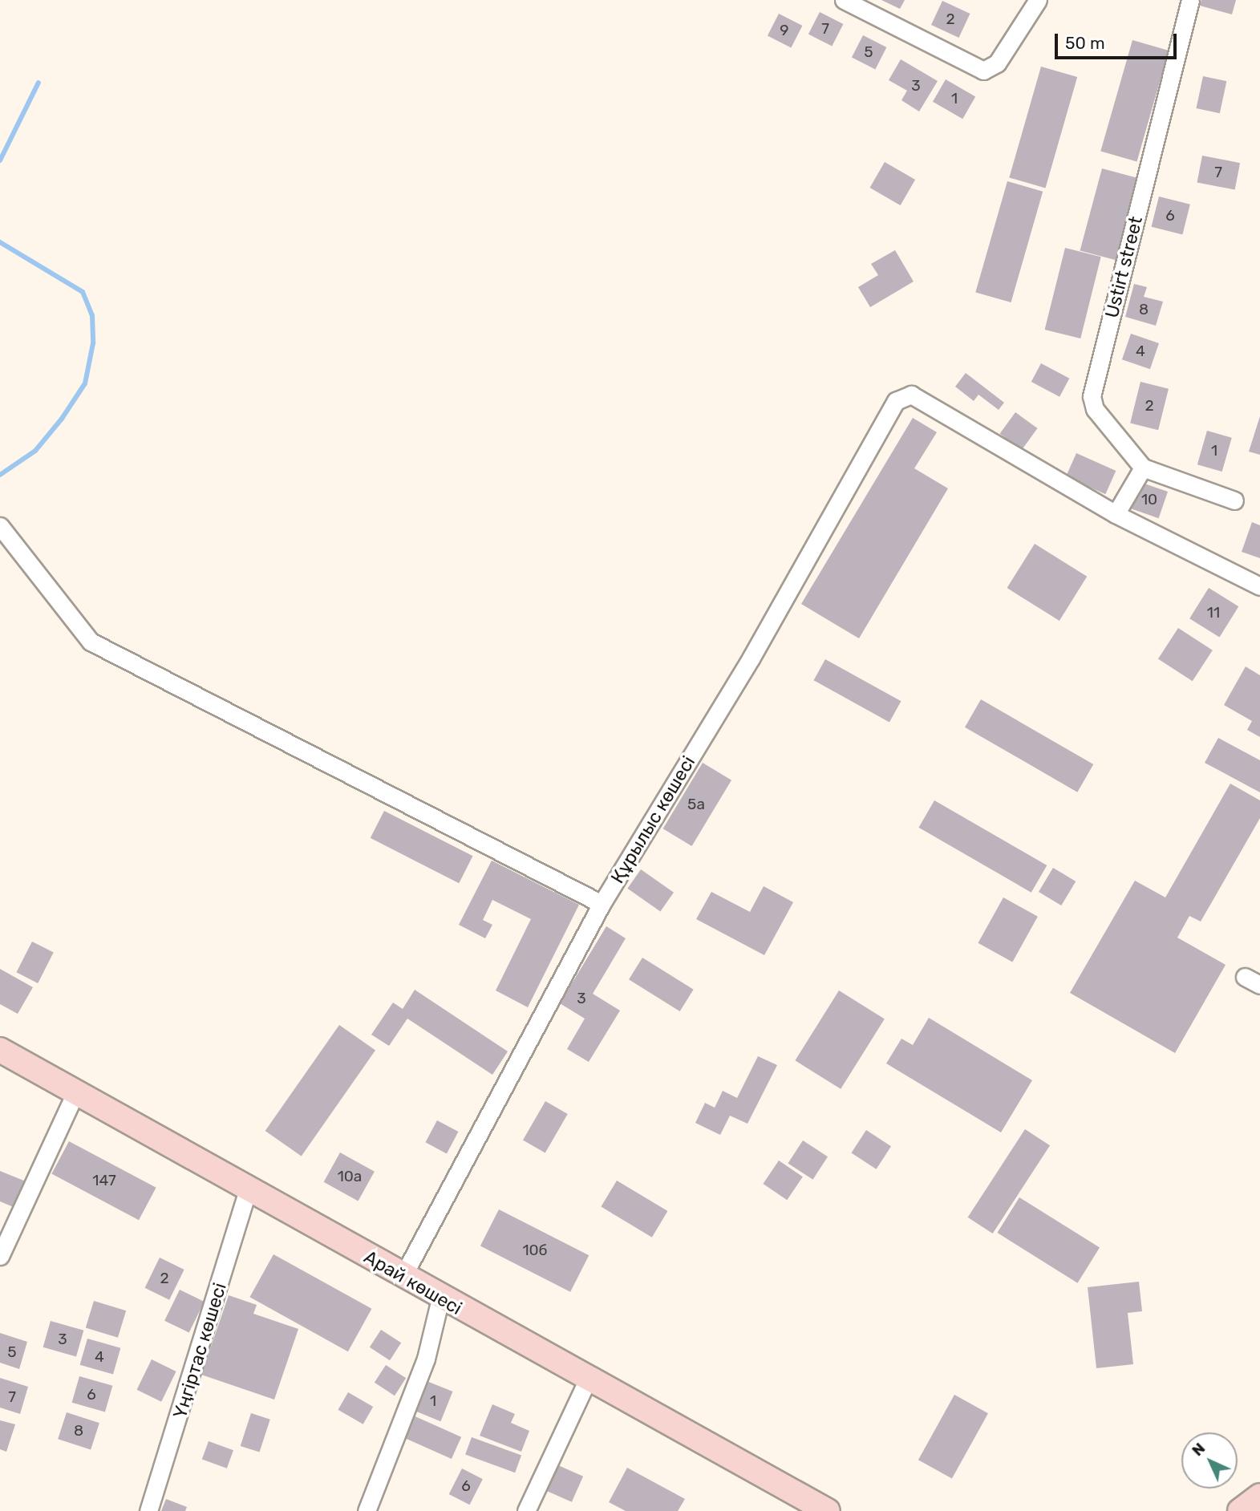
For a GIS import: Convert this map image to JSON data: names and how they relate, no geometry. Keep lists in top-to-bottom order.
{
  "streets": {
    "main road": ["Арай көшесі"],
    "street": ["Ustirt street", "Құрылыс көшесі", "Үңгіртас көшесі"]
  },
  "crossings": [
    ["Құрылыс көшесі", "Арай көшесі"],
    ["Арай көшесі", "Үңгіртас көшесі"]
  ],
  "house_numbers": [
    "2",
    "7",
    "9",
    "5",
    "3",
    "1",
    "7",
    "6",
    "8",
    "4",
    "2",
    "1",
    "10",
    "11",
    "5а",
    "3",
    "10а",
    "147",
    "10б",
    "2",
    "3",
    "5",
    "4",
    "6",
    "7",
    "1",
    "8",
    "6"
  ],
  "scale_bar": "50 m",
  "north": "top left"
}
